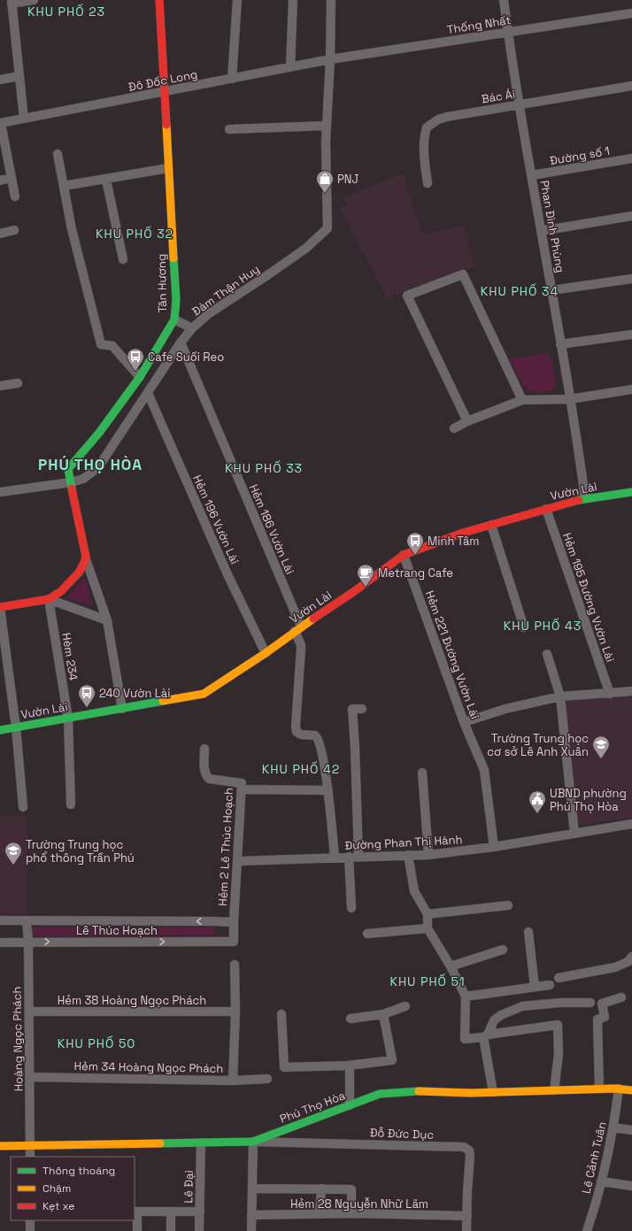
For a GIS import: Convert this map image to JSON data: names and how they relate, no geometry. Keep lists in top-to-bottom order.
{
  "streets": {
    "street": [
      "Thống Nhất",
      "Đô Đốc Long",
      "Bác Ái",
      "Đường số 1",
      "Phan Đình Phùng",
      "Tân Hương",
      "Đàm Thận Huy",
      "Vườn Lài",
      "Hẻm 196 Vườn Lài",
      "Hẻm 186 Vườn Lài",
      "Hẻm 195 Đường Vườn Lài",
      "Hẻm 221 Đường Vườn Lài",
      "Hèm 234",
      "Đường Phan Thị Hành",
      "Hẻm 2 Lê Thúc Hoạch",
      "Lê Thúc Hoạch",
      "Hẻm 38 Hoàng Ngọc Phách",
      "Hoàng Ngọc Phách",
      "Hẻm 34 Hoàng Ngọc Phách",
      "Phú Thọ Hòa",
      "Đỗ Đức Dục",
      "Lê Cảnh Tuân",
      "Lê Đại",
      "Hẻm 28 Nguyễn Nhữ Lãm"
    ]
  },
  "crossings": [
    ["Thống Nhất", "Đô Đốc Long"],
    ["Thống Nhất", "Phan Đình Phùng"],
    ["Thống Nhất", "Đàm Thận Huy"],
    ["Đô Đốc Long", "Tân Hương"],
    ["Đô Đốc Long", "Đàm Thận Huy"],
    ["Bác Ái", "Phan Đình Phùng"],
    ["Đường số 1", "Phan Đình Phùng"],
    ["Phan Đình Phùng", "Vườn Lài"],
    ["Tân Hương", "Đàm Thận Huy"],
    ["Đàm Thận Huy", "Hẻm 196 Vườn Lài"],
    ["Đàm Thận Huy", "Hẻm 186 Vườn Lài"],
    ["Vườn Lài", "Hẻm 196 Vườn Lài"],
    ["Vườn Lài", "Hẻm 186 Vườn Lài"],
    ["Vườn Lài", "Hẻm 195 Đường Vườn Lài"],
    ["Vườn Lài", "Hẻm 221 Đường Vườn Lài"],
    ["Vườn Lài", "Hèm 234"],
    ["Hẻm 221 Đường Vườn Lài", "Đường Phan Thị Hành"],
    ["Đường Phan Thị Hành", "Hẻm 2 Lê Thúc Hoạch"],
    ["Hẻm 2 Lê Thúc Hoạch", "Lê Thúc Hoạch"],
    ["Lê Thúc Hoạch", "Hoàng Ngọc Phách"],
    ["Hẻm 38 Hoàng Ngọc Phách", "Hoàng Ngọc Phách"],
    ["Hoàng Ngọc Phách", "Hẻm 34 Hoàng Ngọc Phách"],
    ["Hoàng Ngọc Phách", "Phú Thọ Hòa"],
    ["Phú Thọ Hòa", "Đỗ Đức Dục"],
    ["Phú Thọ Hòa", "Lê Cảnh Tuân"],
    ["Phú Thọ Hòa", "Lê Đại"],
    ["Đỗ Đức Dục", "Hẻm 28 Nguyễn Nhữ Lãm"]
  ],
  "districts": [
    "KHU PHỐ 23",
    "KHU PHỐ 32",
    "KHU PHỐ 34",
    "PHÚ THỌ HÒA",
    "KHU PHỐ 33",
    "KHU PHỐ 43",
    "KHU PHỐ 42",
    "KHU PHỐ 51",
    "KHU PHỐ 50"
  ],
  "places": {
    "shop": ["PNJ"],
    "bus stop": ["Cafe Suối Reo", "Minh Tâm", "240 Vườn Lài"],
    "cafe": ["Metrang Cafe"],
    "school or university": ["Trường Trung học cơ sở Lê Anh Xuân", "Trường Trung học phổ thông Trần Phú"],
    "public building": ["UBND phường Phú Thọ Hòa"]
  },
  "legend": ["Thông thoáng", "Chậm", "Kẹt xe"]
}
